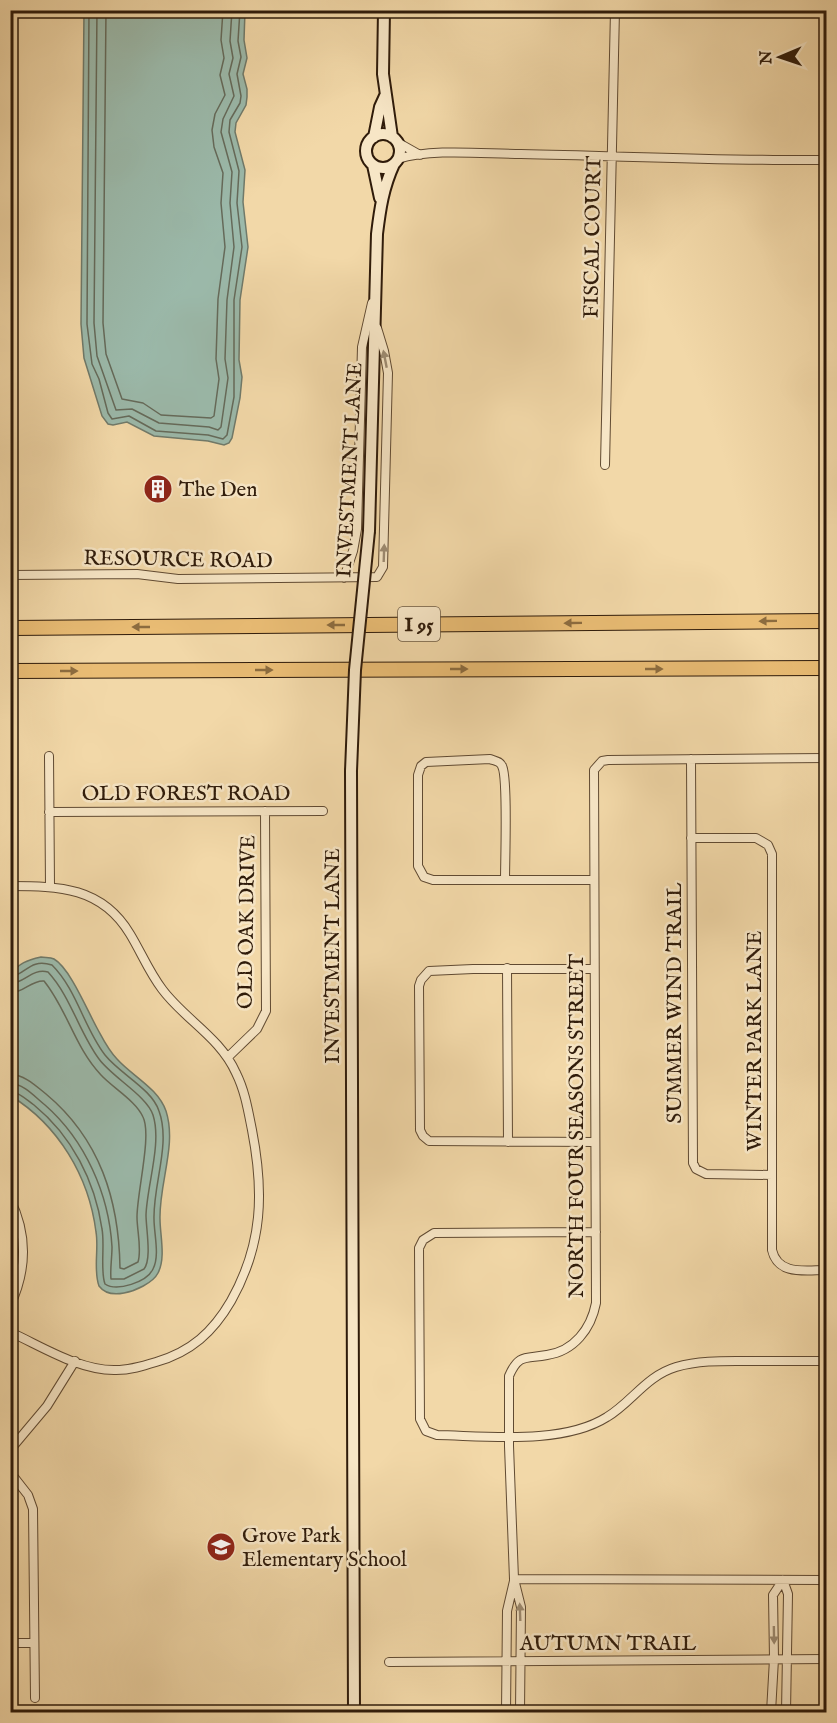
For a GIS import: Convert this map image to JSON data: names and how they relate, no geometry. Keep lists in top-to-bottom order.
{
  "streets": {
    "highway": ["I 95"],
    "street": [
      "FISCAL COURT",
      "INVESTMENT LANE",
      "RESOURCE ROAD",
      "OLD FOREST ROAD",
      "OLD OAK DRIVE",
      "SUMMER WIND TRAIL",
      "WINTER PARK LANE",
      "NORTH FOUR SEASONS STREET",
      "AUTUMN TRAIL"
    ]
  },
  "crossings": [
    ["INVESTMENT LANE", "RESOURCE ROAD"],
    ["OLD FOREST ROAD", "OLD OAK DRIVE"],
    ["SUMMER WIND TRAIL", "WINTER PARK LANE"],
    ["SUMMER WIND TRAIL", "NORTH FOUR SEASONS STREET"]
  ],
  "places": {
    "building": ["The Den"],
    "school or university": ["Grove Park Elementary School"]
  },
  "north": "left"
}
